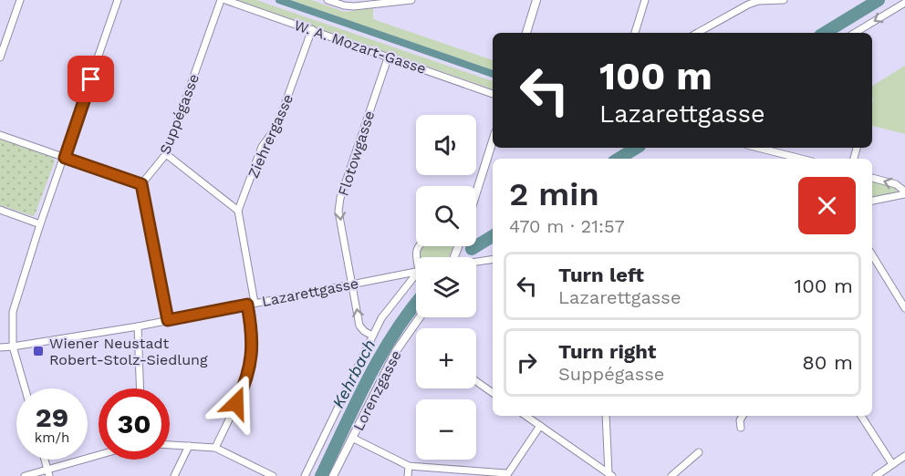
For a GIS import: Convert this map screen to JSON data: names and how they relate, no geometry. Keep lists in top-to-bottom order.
{
  "streets": {
    "street": [
      "W. A. Mozart-Gasse",
      "Suppégasse",
      "Ziehrergasse",
      "Flotowgasse",
      "Lazarettgasse",
      "Lorenzgasse"
    ]
  },
  "crossings": [
    ["W. A. Mozart-Gasse", "Ziehrergasse"],
    ["W. A. Mozart-Gasse", "Flotowgasse"],
    ["Flotowgasse", "Lazarettgasse"]
  ],
  "water": ["Kehrbach"],
  "places": {
    "transit": ["Wiener Neustadt Robert-Stolz-Siedlung"]
  },
  "page": {
    "turn": ["100 m", "Lazarettgasse"],
    "map_buttons": ["+", "−"],
    "heading": ["2 min", "470 m · 21:57"],
    "list": [
      {
        "name": "Turn left",
        "note": "Lazarettgasse",
        "value": "100 m"
      },
      {
        "name": "Turn right",
        "note": "Suppégasse",
        "value": "80 m"
      }
    ],
    "speed": "29 km/h",
    "limit": "30"
  }
}
